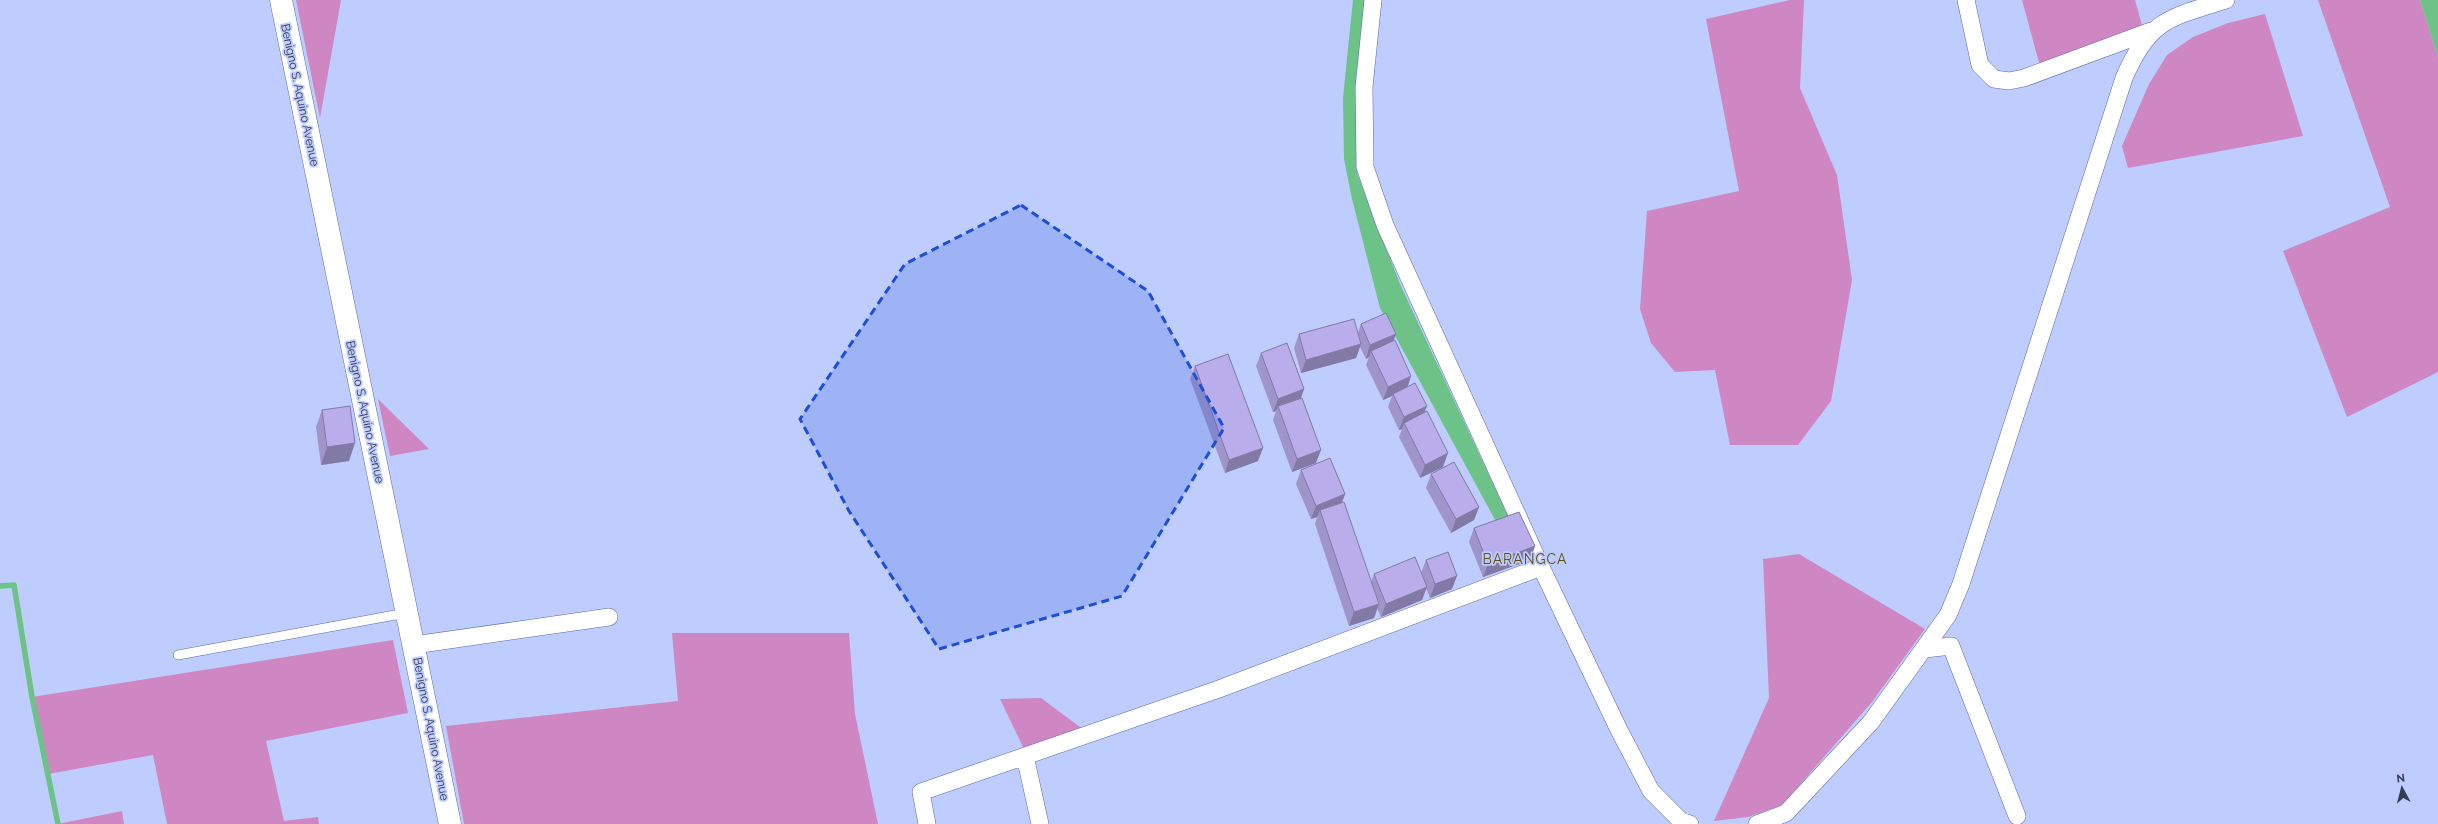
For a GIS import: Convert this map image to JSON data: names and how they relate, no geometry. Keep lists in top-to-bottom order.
{
  "streets": {
    "main road": ["Benigno S. Aquino Avenue"]
  },
  "districts": ["BARANGCA"],
  "north": "top"
}
